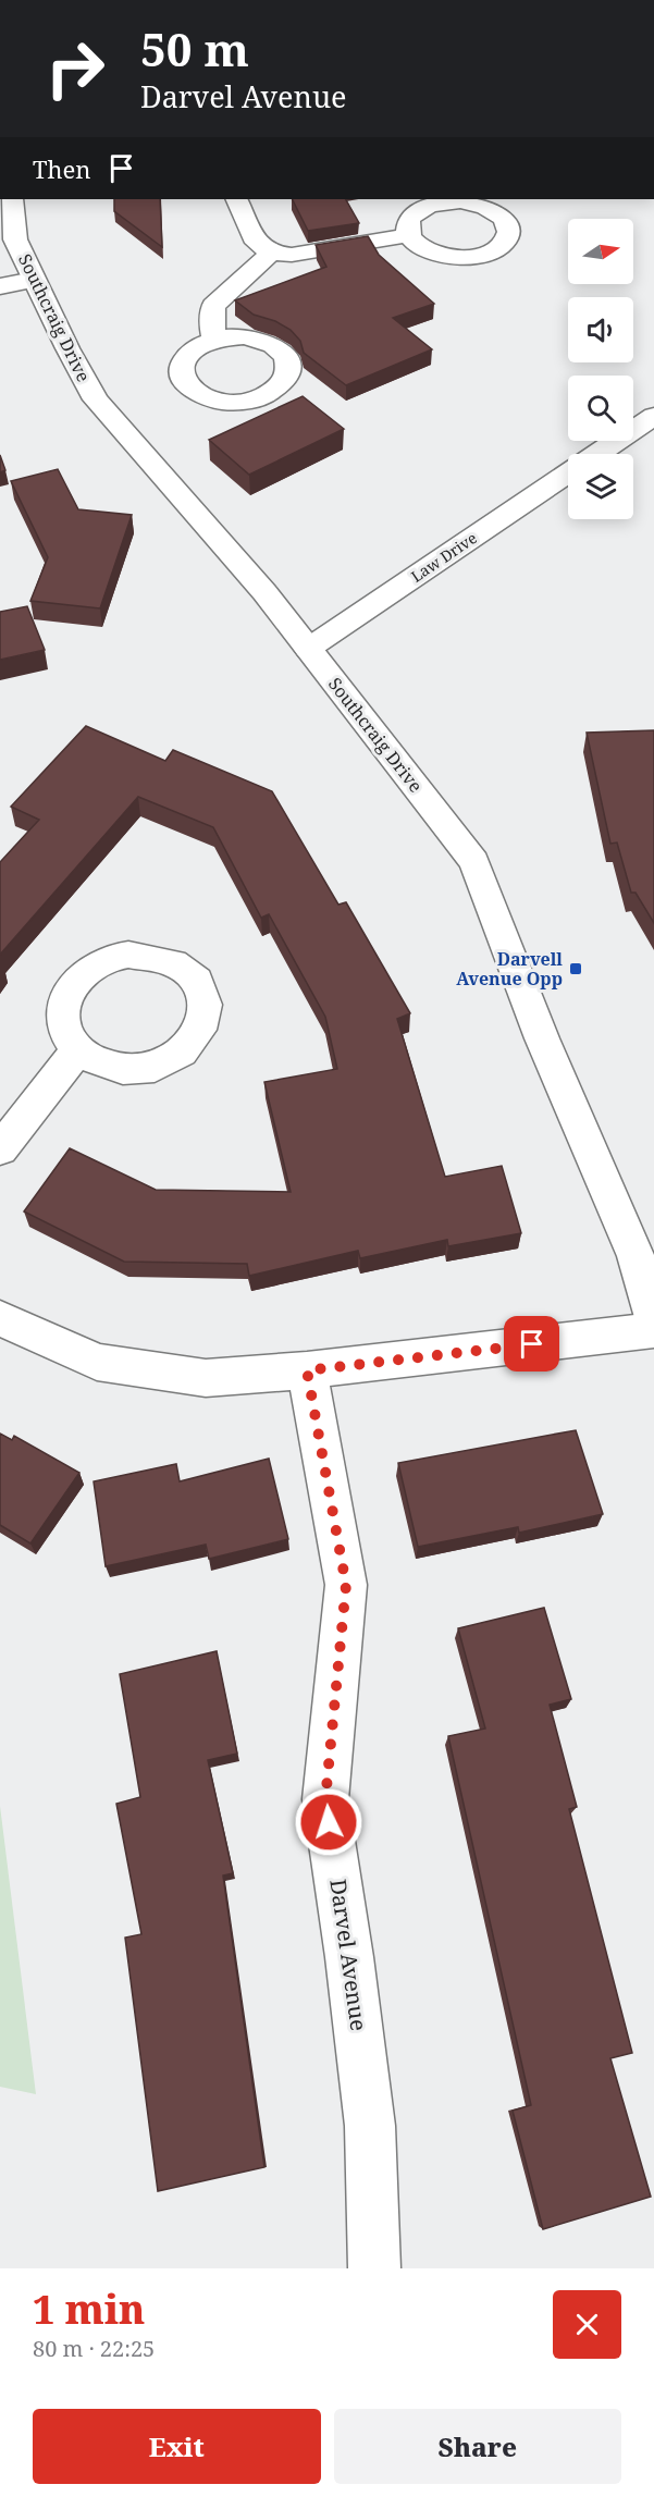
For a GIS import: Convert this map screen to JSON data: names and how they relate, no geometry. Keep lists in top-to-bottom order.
{
  "streets": {
    "street": ["Southcraig Drive", "Law Drive", "Darvel Avenue"]
  },
  "crossings": [
    ["Southcraig Drive", "Law Drive"]
  ],
  "places": {
    "transit": ["Darvell Avenue Opp"]
  },
  "north": "right",
  "page": {
    "turn": ["50 m", "Darvel Avenue"],
    "then": "Then",
    "heading": ["1 min", "80 m · 22:25"],
    "buttons": ["Exit", "Share"]
  }
}
